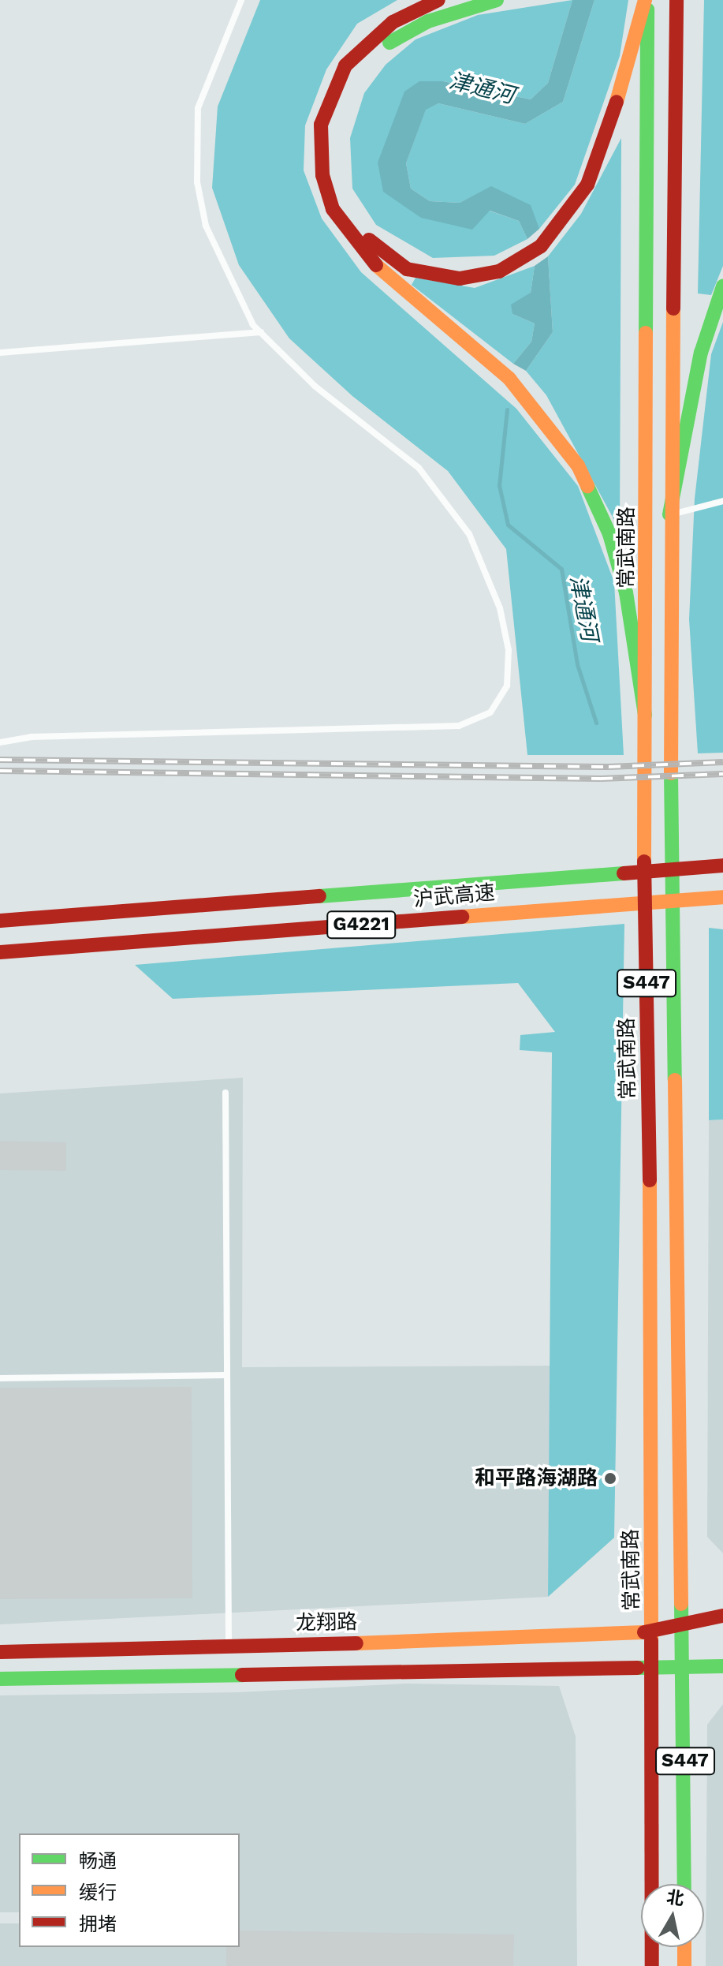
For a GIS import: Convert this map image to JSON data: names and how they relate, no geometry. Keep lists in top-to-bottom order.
{
  "streets": {
    "main road": [
      "常武南路",
      "沪武高速",
      "G4221",
      "S447",
      "龙翔路"
    ]
  },
  "crossings": [
    ["常武南路", "龙翔路"]
  ],
  "water": ["津通河"],
  "places": ["和平路海湖路"],
  "legend": ["畅通", "缓行", "拥堵"],
  "north": "top"
}
